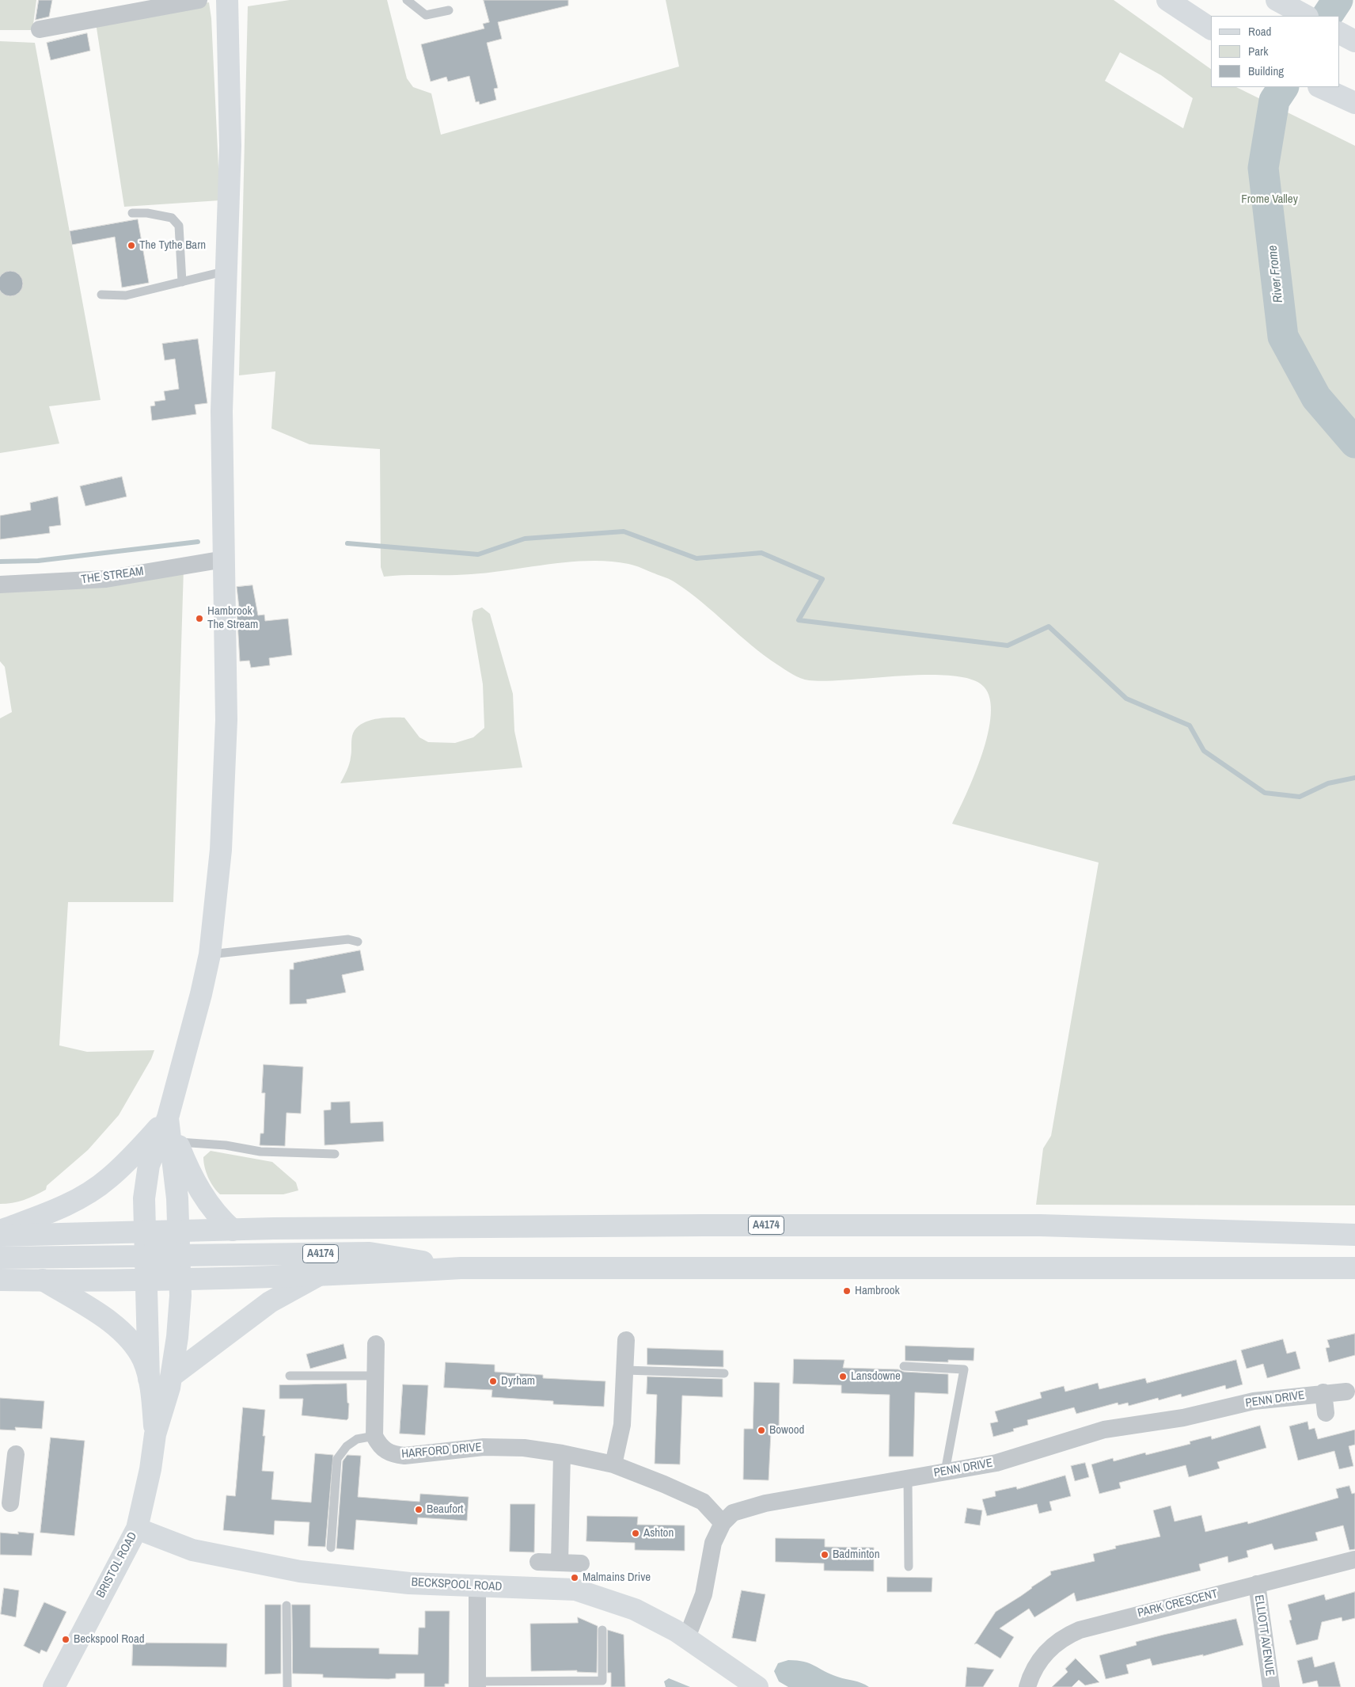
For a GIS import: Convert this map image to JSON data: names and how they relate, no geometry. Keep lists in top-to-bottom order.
{
  "streets": {
    "main road": ["A4174", "BRISTOL ROAD", "BECKSPOOL ROAD"],
    "street": [
      "THE STREAM",
      "PENN DRIVE",
      "HARFORD DRIVE",
      "PARK CRESCENT",
      "ELLIOTT AVENUE"
    ]
  },
  "crossings": [
    ["A4174", "BRISTOL ROAD"],
    ["PENN DRIVE", "HARFORD DRIVE"],
    ["PENN DRIVE", "BECKSPOOL ROAD"],
    ["BRISTOL ROAD", "BECKSPOOL ROAD"],
    ["PARK CRESCENT", "ELLIOTT AVENUE"]
  ],
  "water": ["River Frome"],
  "parks": ["Frome Valley"],
  "places": [
    "The Tythe Barn",
    "Hambrook The Stream",
    "Hambrook",
    "Lansdowne",
    "Dyrham",
    "Bowood",
    "Beaufort",
    "Ashton",
    "Badminton",
    "Malmains Drive",
    "Beckspool Road"
  ],
  "legend": ["Road", "Park", "Building"]
}
